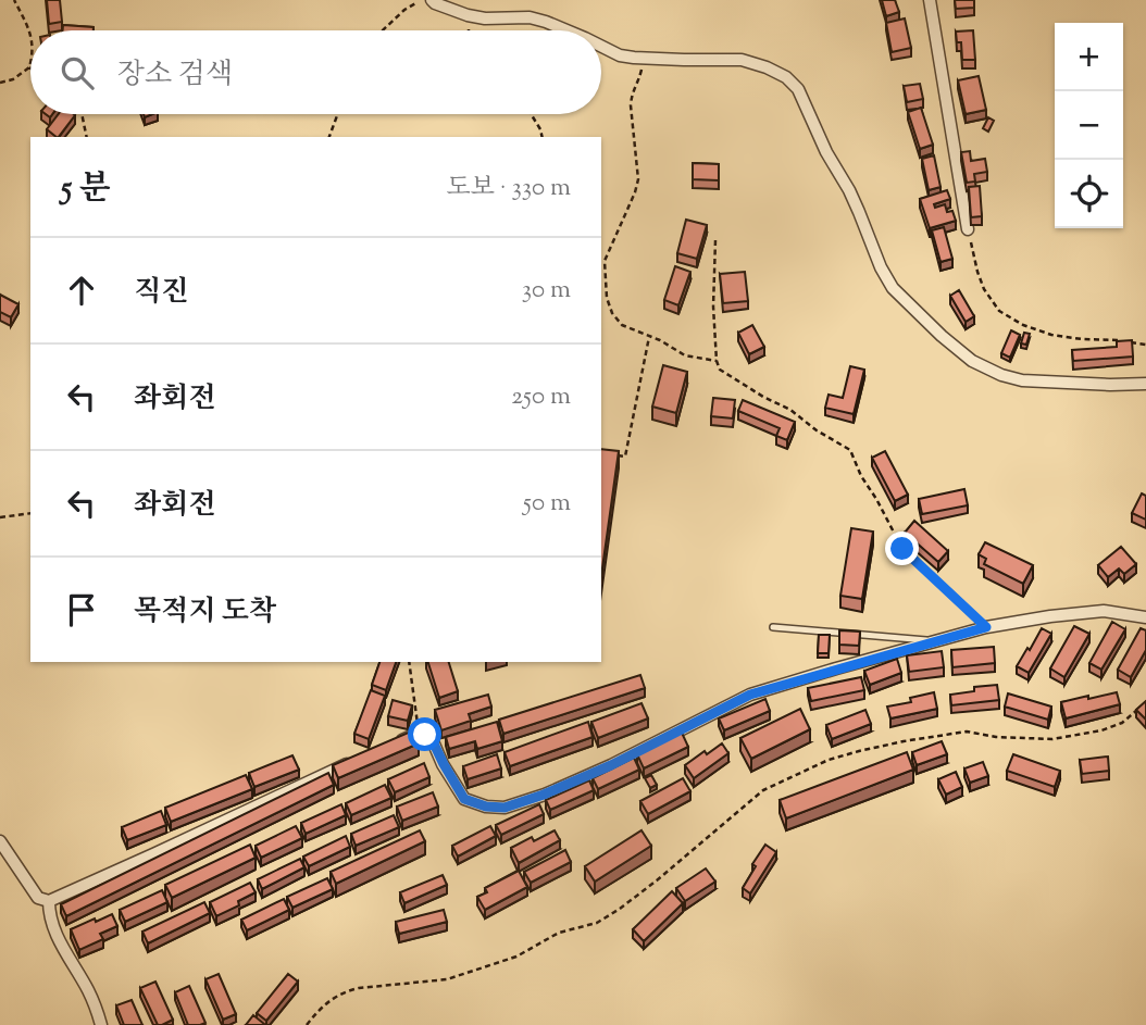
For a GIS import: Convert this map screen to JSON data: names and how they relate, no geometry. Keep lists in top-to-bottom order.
{
  "page": {
    "map_buttons": ["+", "−"],
    "search": "장소 검색",
    "heading": ["5 분", "도보 · 330 m"],
    "list": [
      ["직진", "30 m"],
      ["좌회전", "250 m"],
      ["좌회전", "50 m"],
      "목적지 도착"
    ]
  }
}
